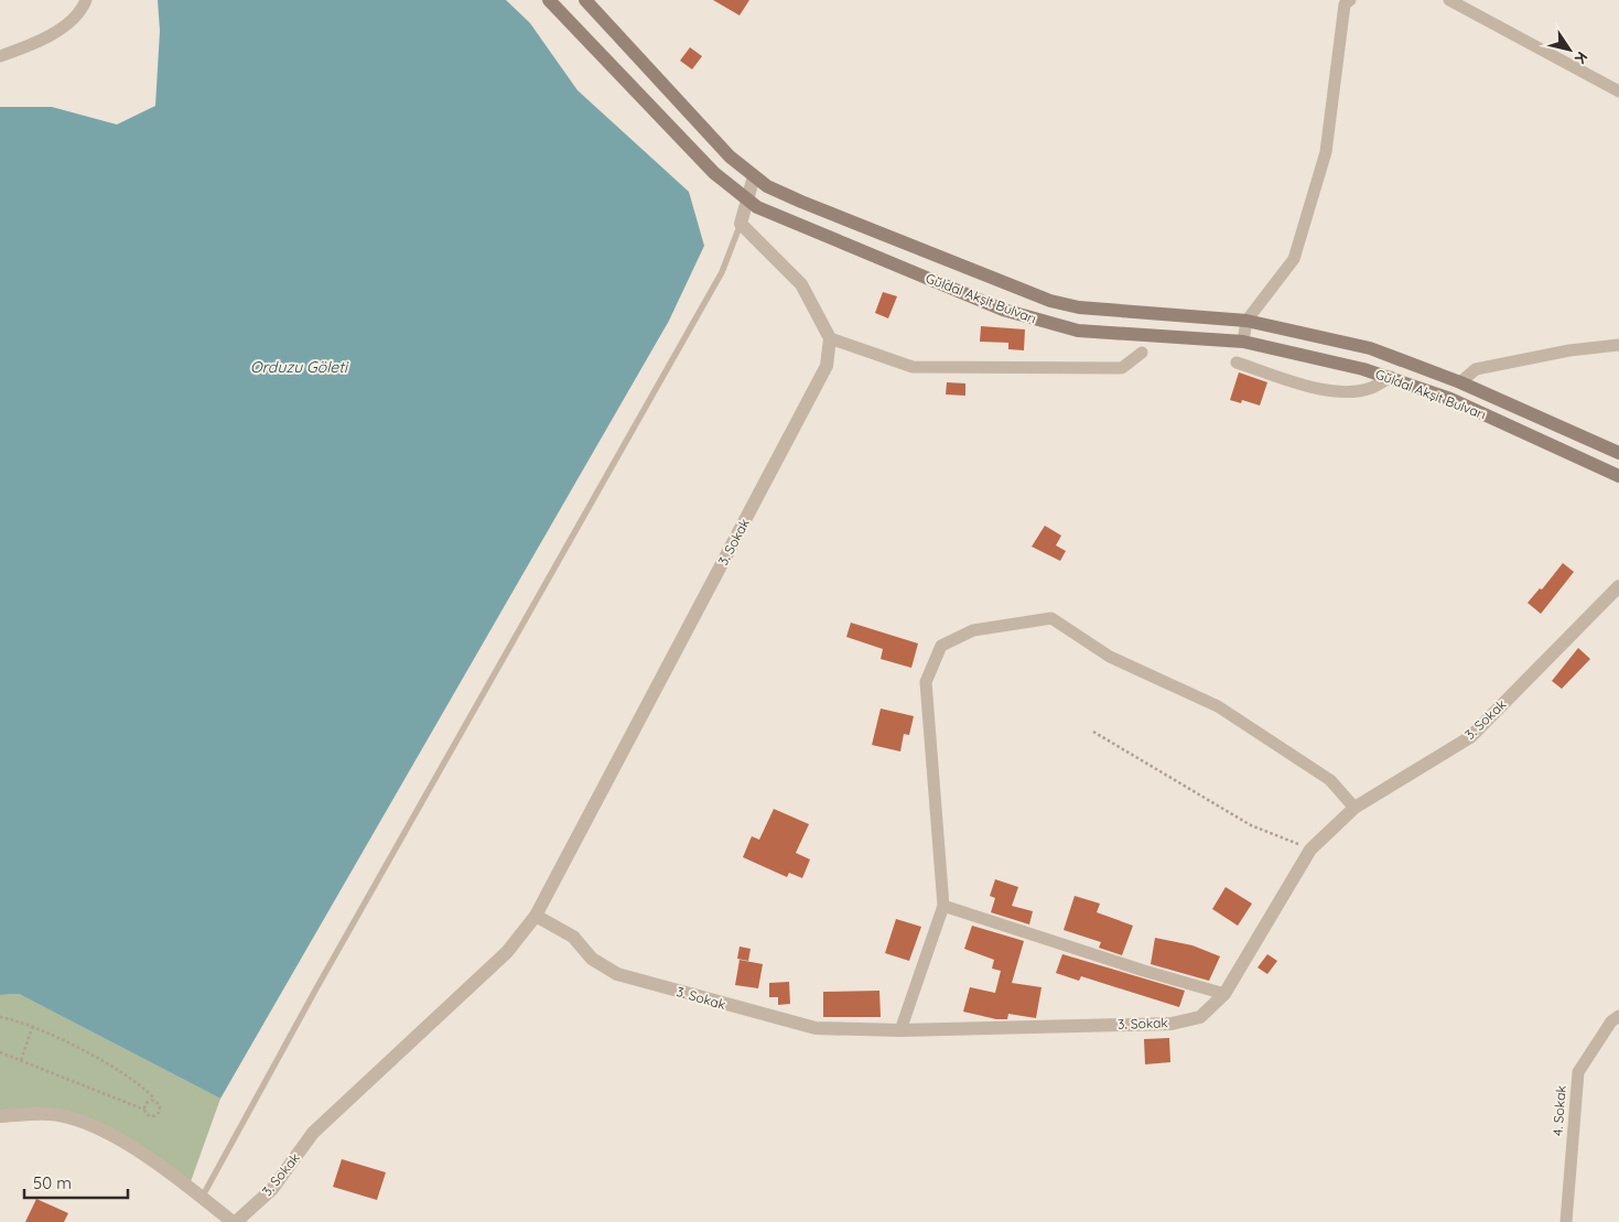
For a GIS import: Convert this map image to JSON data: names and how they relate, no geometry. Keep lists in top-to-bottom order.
{
  "streets": {
    "main road": ["Güldal Akşit Bulvarı"],
    "street": ["3. Sokak", "4. Sokak"]
  },
  "water": ["Orduzu Göleti"],
  "scale_bar": "50 m",
  "north": "bottom right"
}
